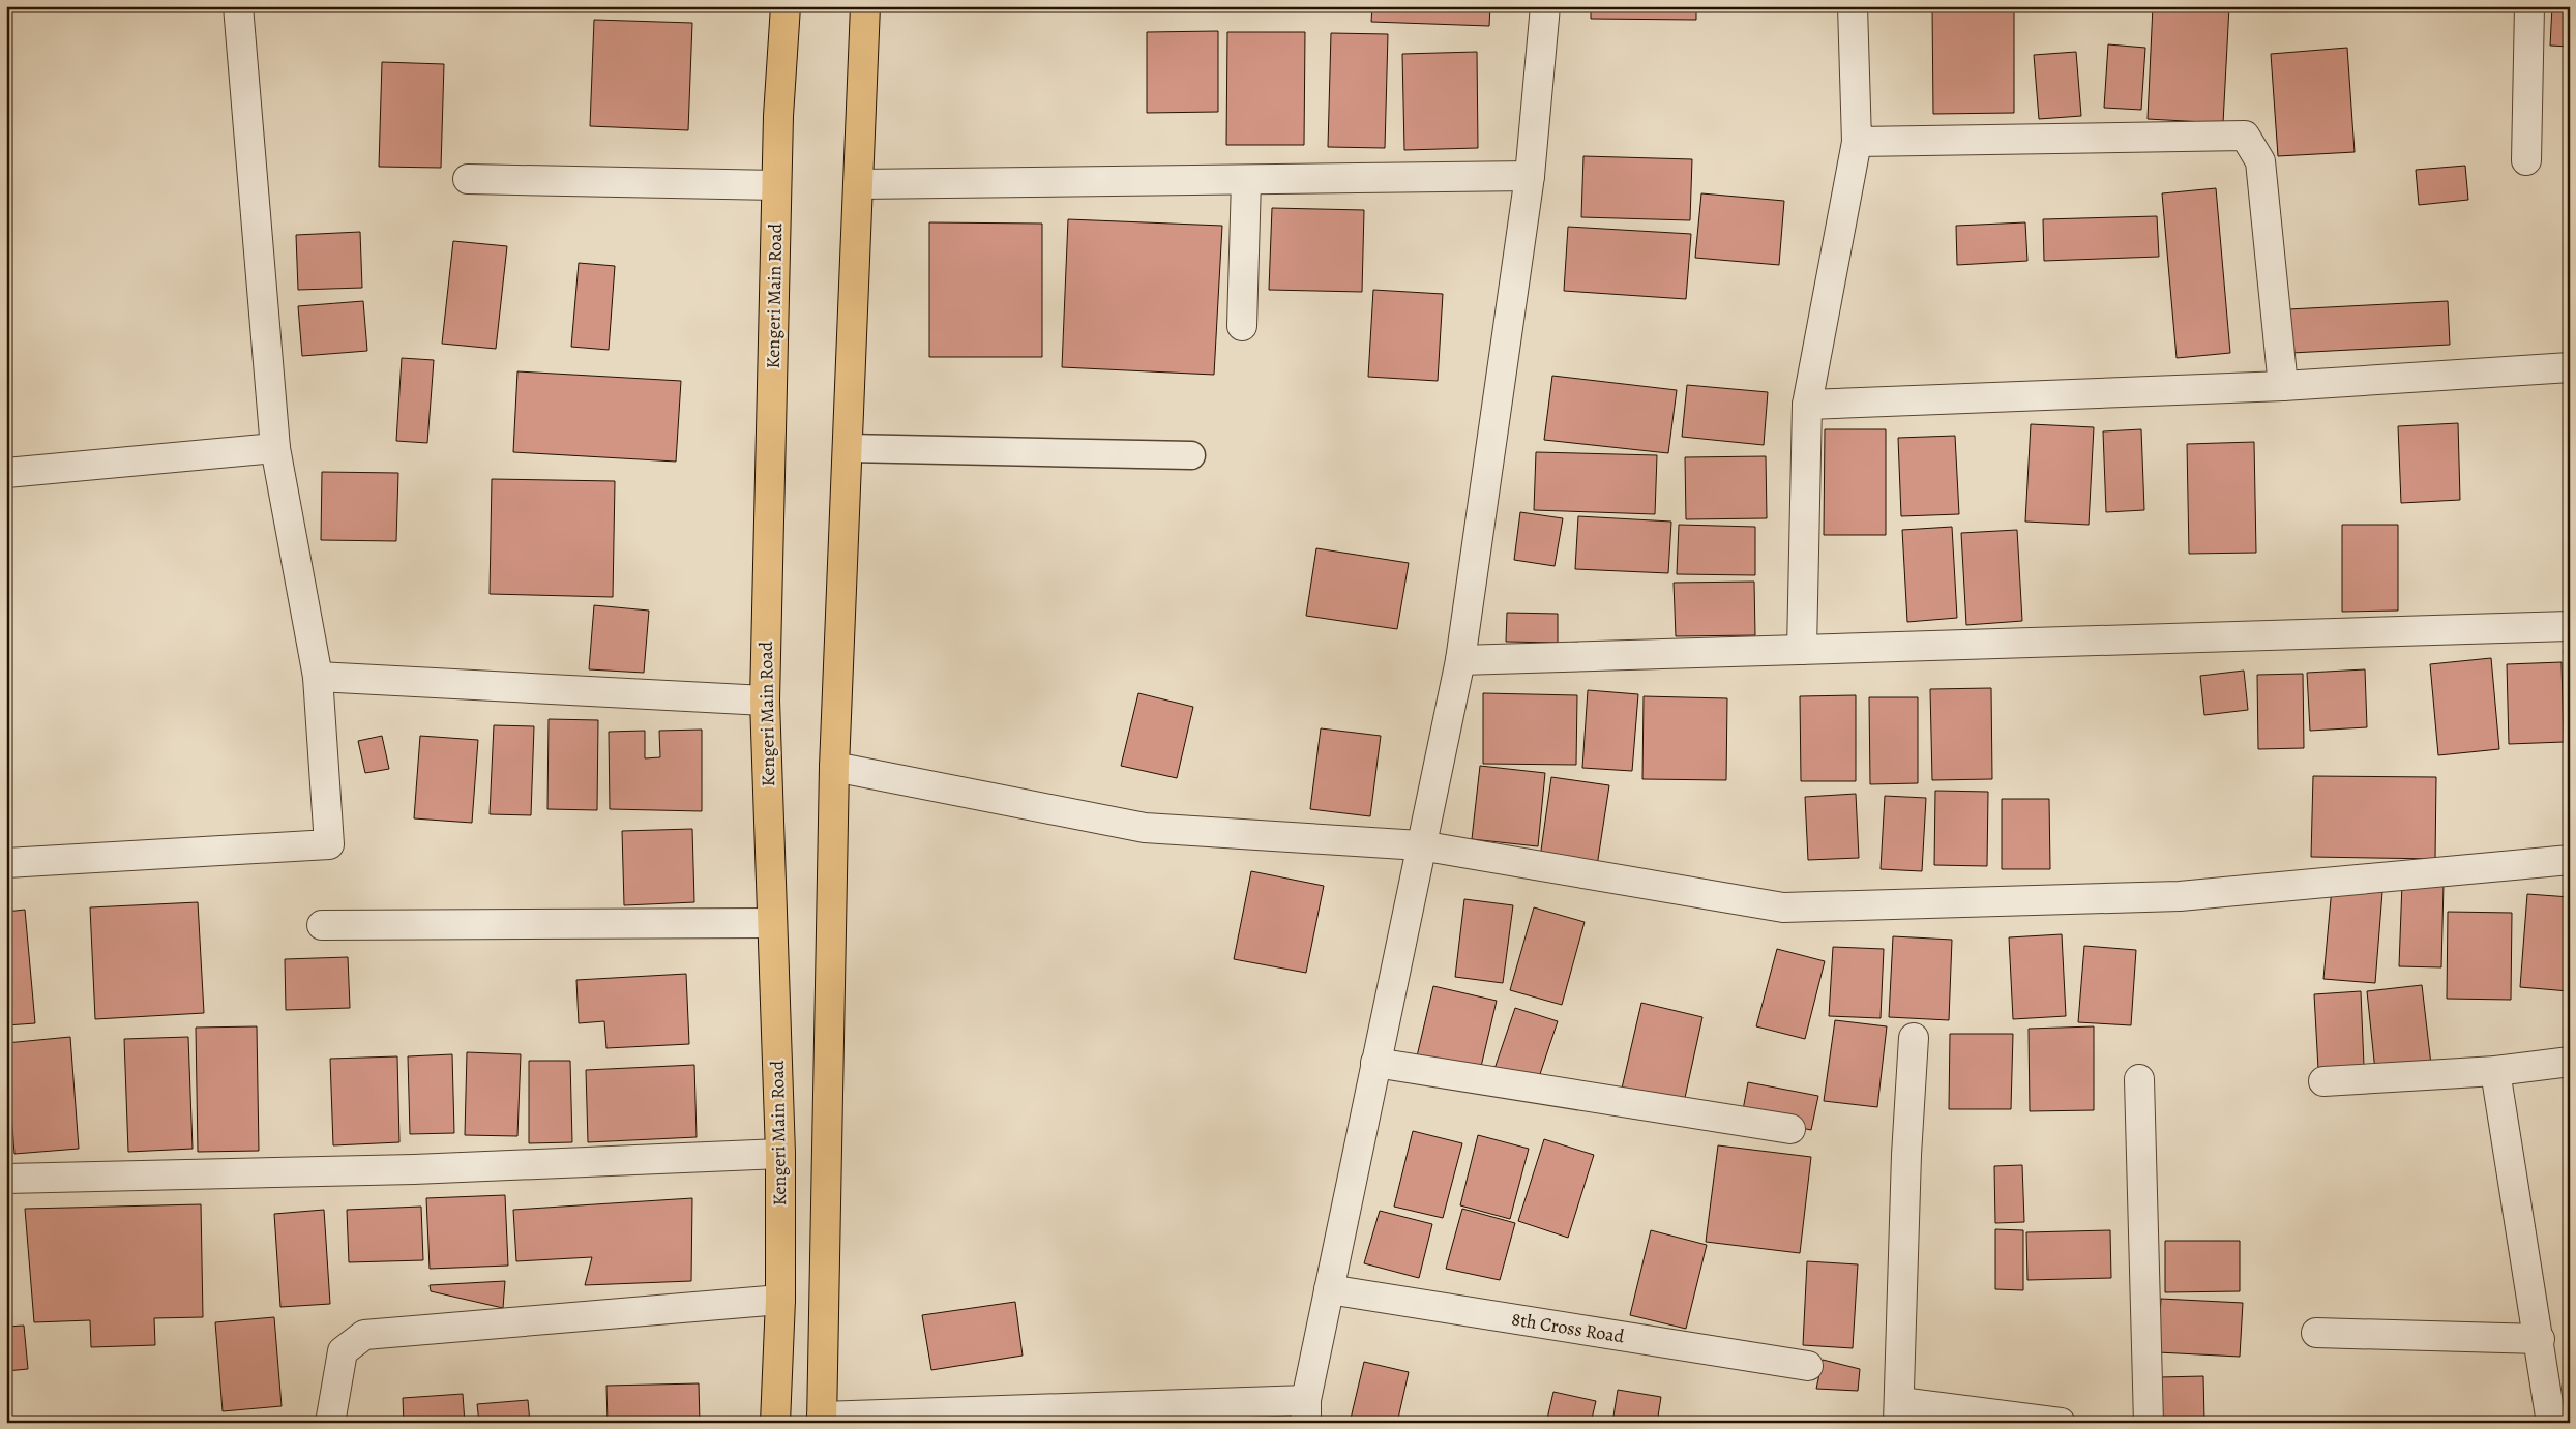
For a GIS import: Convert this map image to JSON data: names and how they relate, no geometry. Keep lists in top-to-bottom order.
{
  "streets": {
    "main road": ["Kengeri Main Road"],
    "street": ["8th Cross Road"]
  }
}
